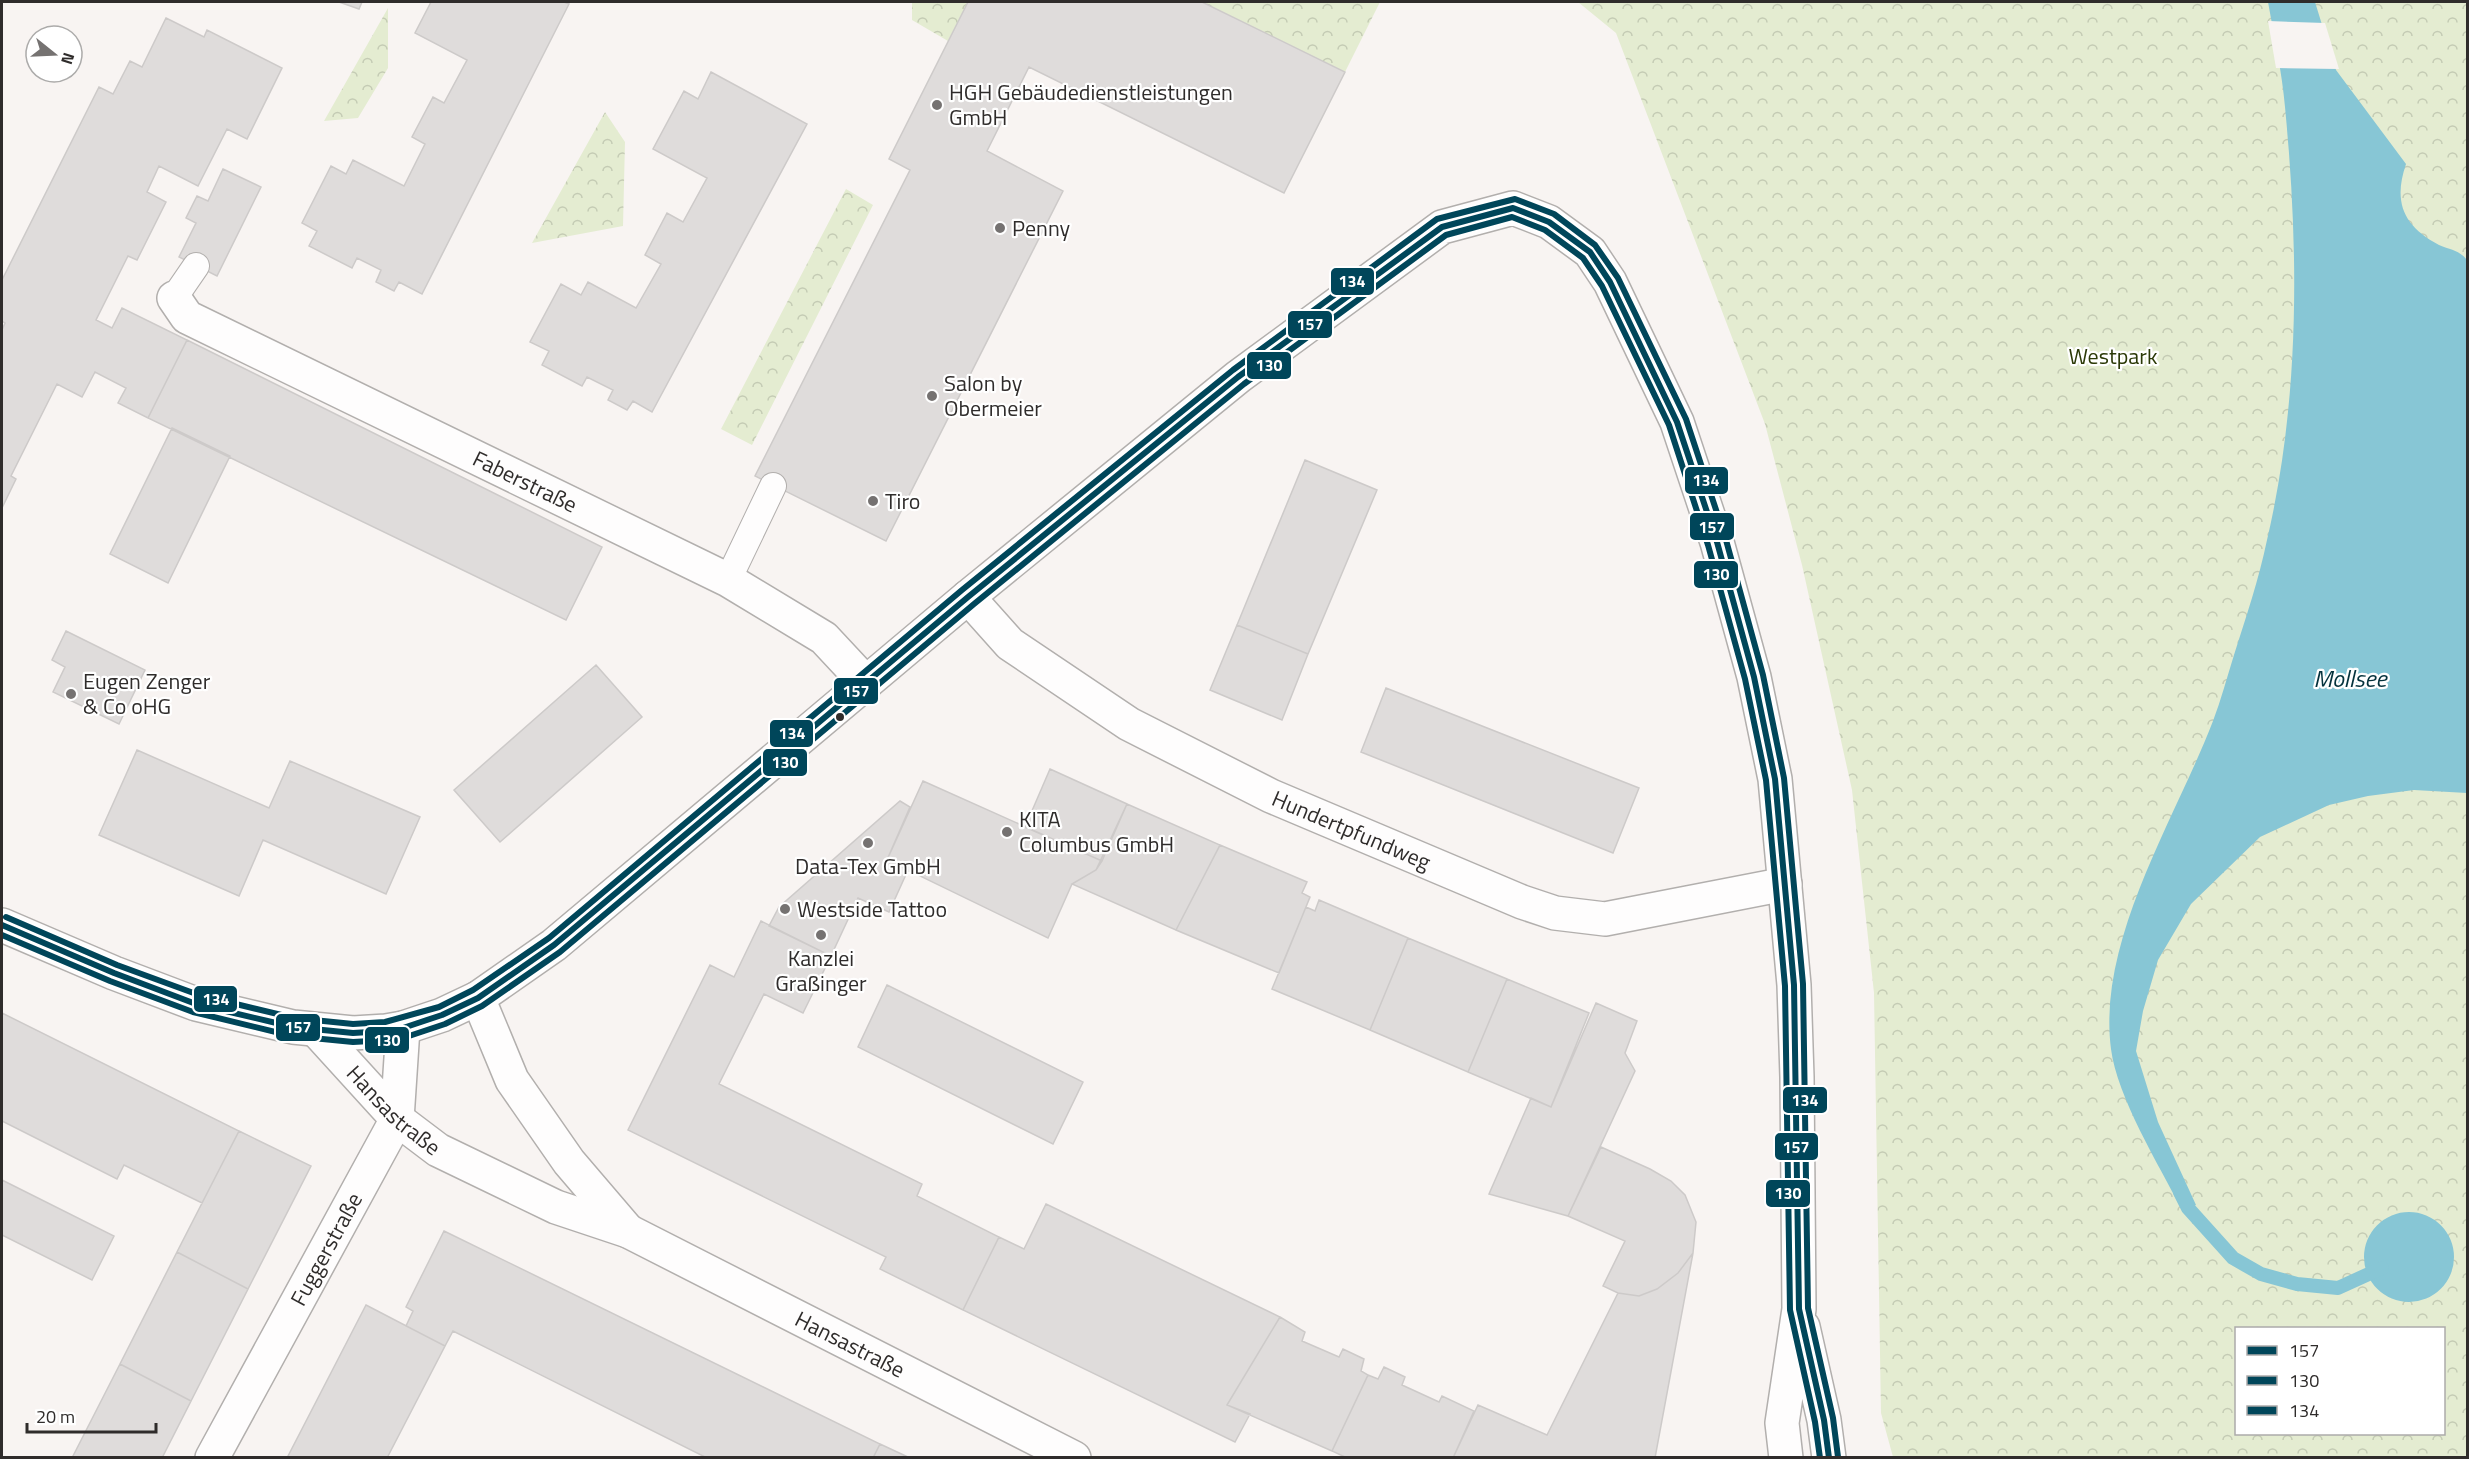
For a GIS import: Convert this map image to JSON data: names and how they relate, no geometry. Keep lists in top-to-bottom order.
{
  "streets": {
    "street": [
      "Faberstraße",
      "Hundertpfundweg",
      "Hansastraße",
      "Fuggerstraße"
    ]
  },
  "crossings": [
    ["Hansastraße", "Fuggerstraße"]
  ],
  "water": ["Mollsee"],
  "parks": ["Westpark"],
  "places": [
    "HGH Gebäudedienstleistungen GmbH",
    "Penny",
    "Salon by Obermeier",
    "Tiro",
    "Eugen Zenger & Co oHG",
    "KITA Columbus GmbH",
    "Data-Tex GmbH",
    "Westside Tattoo",
    "Kanzlei Graßinger"
  ],
  "lines": ["transit line 134", "transit line 157", "transit line 130"],
  "legend": ["157", "130", "134"],
  "scale_bar": "20 m",
  "north": "right"
}
